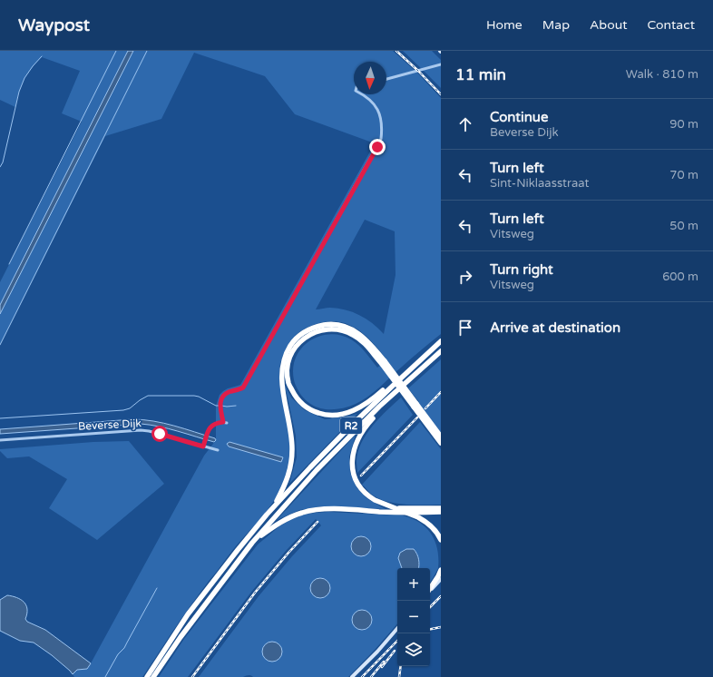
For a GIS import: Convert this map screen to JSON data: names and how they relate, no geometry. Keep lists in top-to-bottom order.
{
  "streets": {
    "highway": ["R2"],
    "street": ["Beverse Dijk"]
  },
  "north": "bottom",
  "page": {
    "header": "Waypost",
    "nav": [
      "Home",
      "Map",
      "About",
      "Contact"
    ],
    "heading": ["11 min", "Walk · 810 m"],
    "list": [
      ["Continue", "Beverse Dijk", "90 m"],
      ["Turn left", "Sint-Niklaasstraat", "70 m"],
      ["Turn left", "Vitsweg", "50 m"],
      ["Turn right", "Vitsweg", "600 m"],
      "Arrive at destination"
    ],
    "map_buttons": ["+", "−"]
  }
}
